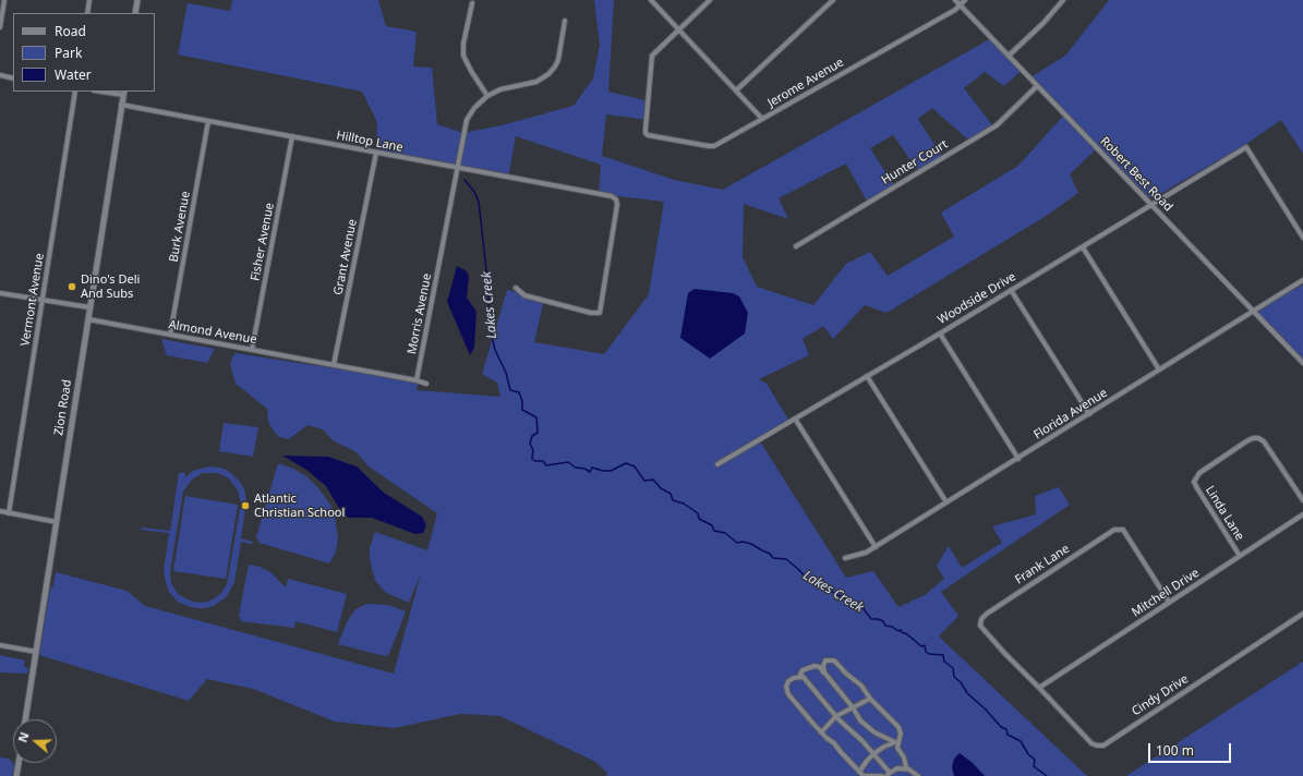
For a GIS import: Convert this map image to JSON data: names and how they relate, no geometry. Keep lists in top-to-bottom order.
{
  "streets": {
    "street": [
      "Jerome Avenue",
      "Hilltop Lane",
      "Hunter Court",
      "Robert Best Road",
      "Burk Avenue",
      "Fisher Avenue",
      "Grant Avenue",
      "Woodside Drive",
      "Vermont Avenue",
      "Morris Avenue",
      "Almond Avenue",
      "Zion Road",
      "Florida Avenue",
      "Linda Lane",
      "Frank Lane",
      "Mitchell Drive",
      "Cindy Drive"
    ]
  },
  "crossings": [
    ["Jerome Avenue", "Robert Best Road"],
    ["Hilltop Lane", "Burk Avenue"],
    ["Hilltop Lane", "Fisher Avenue"],
    ["Hilltop Lane", "Grant Avenue"],
    ["Hilltop Lane", "Morris Avenue"],
    ["Hilltop Lane", "Zion Road"],
    ["Hunter Court", "Robert Best Road"],
    ["Robert Best Road", "Woodside Drive"],
    ["Robert Best Road", "Florida Avenue"],
    ["Burk Avenue", "Almond Avenue"],
    ["Fisher Avenue", "Almond Avenue"],
    ["Grant Avenue", "Almond Avenue"],
    ["Almond Avenue", "Zion Road"],
    ["Linda Lane", "Mitchell Drive"],
    ["Frank Lane", "Mitchell Drive"],
    ["Frank Lane", "Cindy Drive"],
    ["Mitchell Drive", "Cindy Drive"]
  ],
  "water": ["Lakes Creek"],
  "places": ["Dino's Deli And Subs", "Atlantic Christian School"],
  "legend": ["Road", "Park", "Water"],
  "scale_bar": "100 m",
  "north": "left"
}
